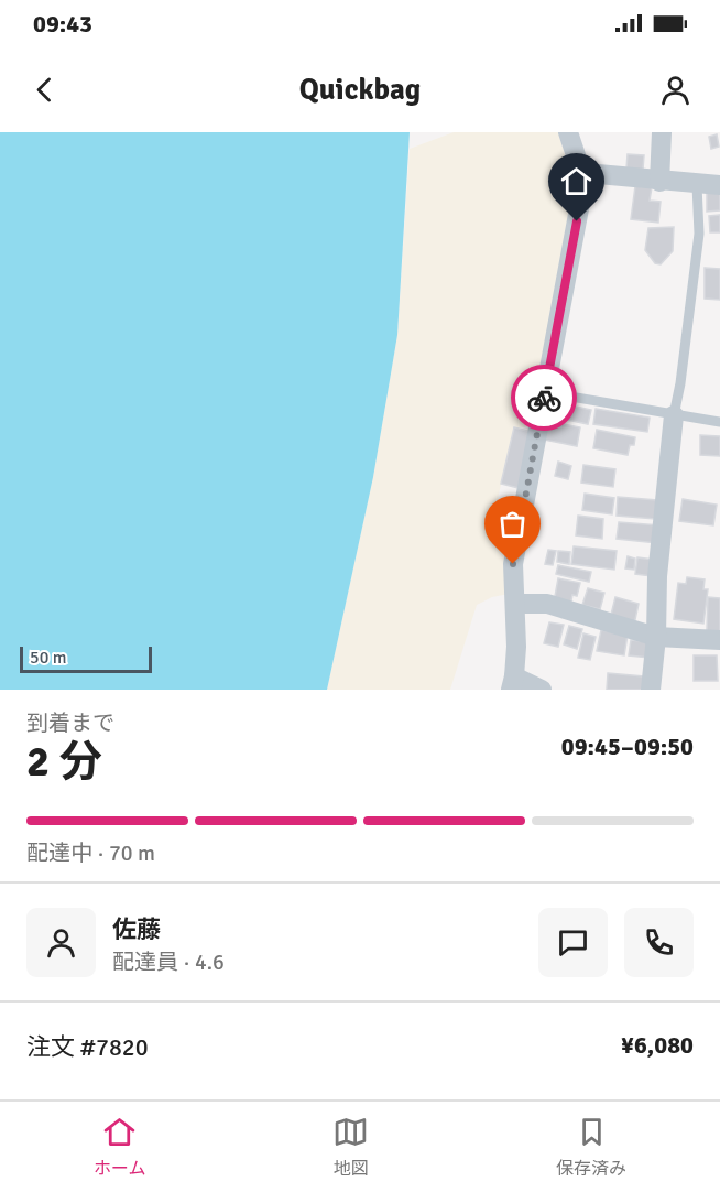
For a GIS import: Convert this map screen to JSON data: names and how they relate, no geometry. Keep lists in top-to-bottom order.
{
  "scale_bar": "50 m",
  "page": {
    "status": "09:43",
    "header": "Quickbag",
    "scale": "50 m",
    "heading": ["2 分", "到着まで", "09:45–09:50"],
    "panel": [
      "佐藤",
      "配達員 · 4.6",
      "注文 #7820",
      "¥6,080"
    ],
    "bar": "配達中 · 70 m",
    "tabs": ["ホーム", "地図", "保存済み"]
  }
}
